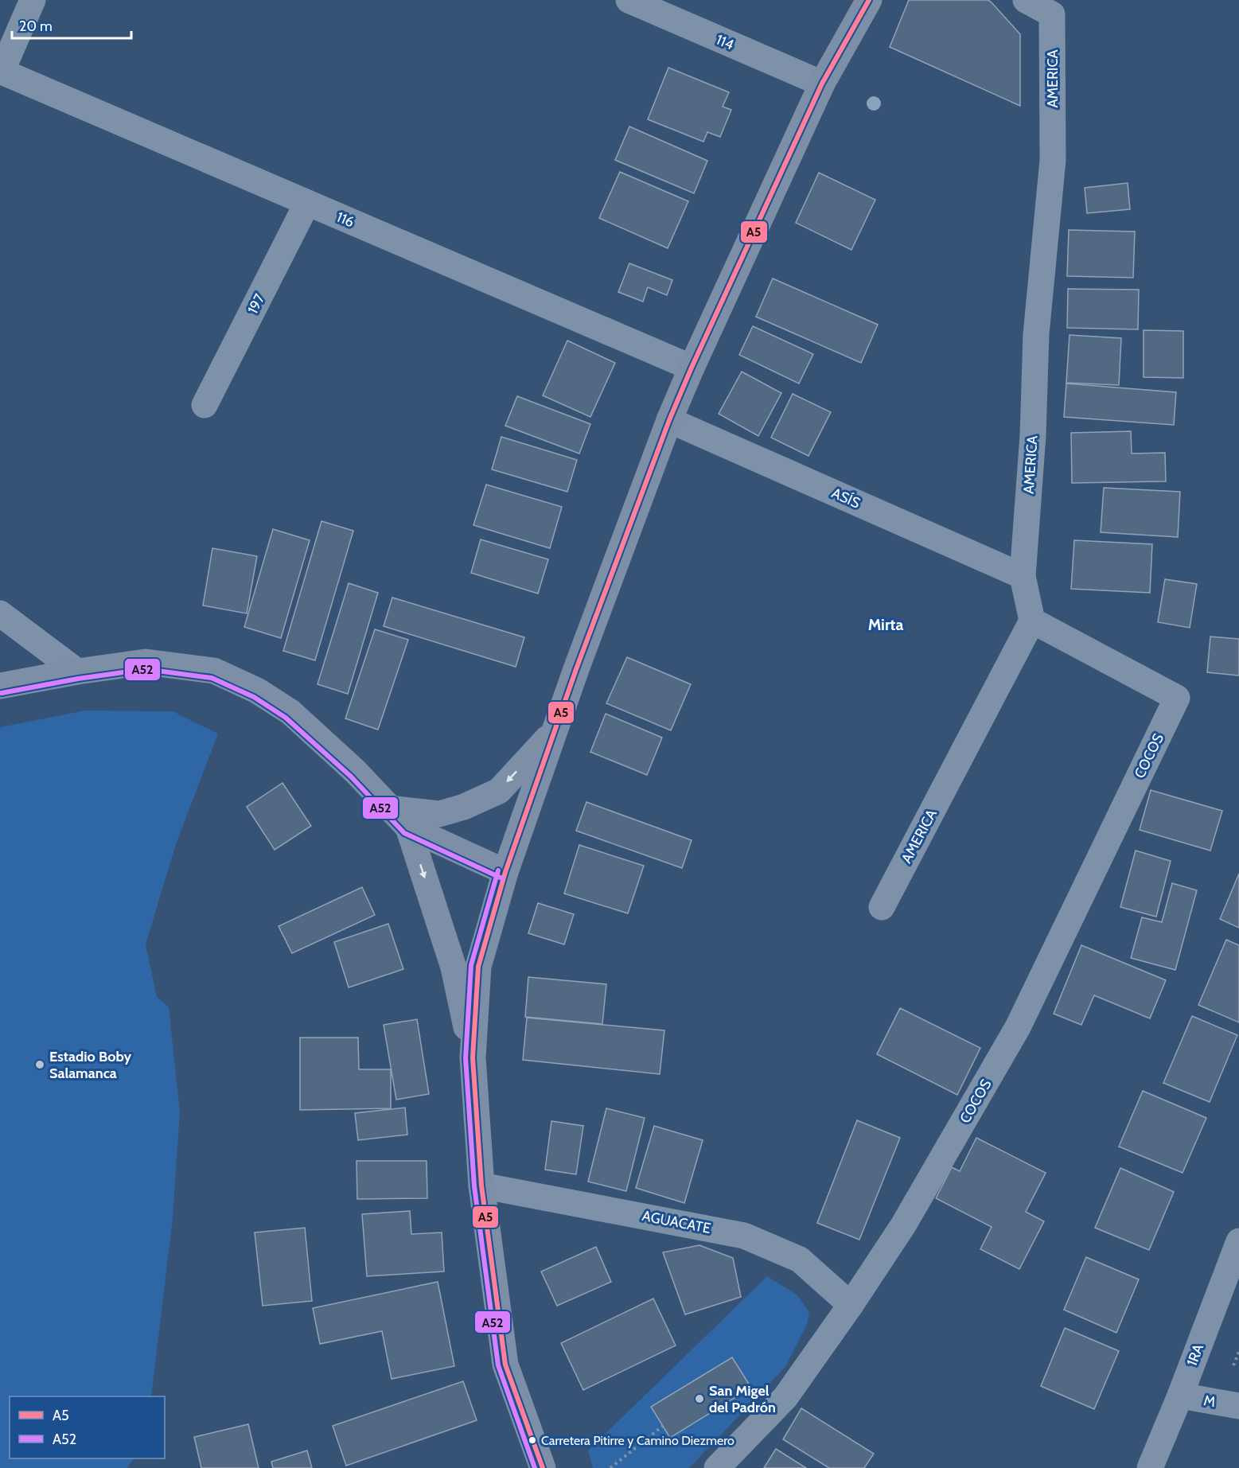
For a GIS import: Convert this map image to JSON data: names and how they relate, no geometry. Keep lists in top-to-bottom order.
{
  "streets": {
    "street": [
      "114",
      "AMERICA",
      "116",
      "197",
      "ASÍS",
      "COCOS",
      "AGUACATE",
      "1RA",
      "M"
    ]
  },
  "crossings": [
    ["AMERICA", "ASÍS"],
    ["AMERICA", "COCOS"],
    ["116", "197"],
    ["COCOS", "AGUACATE"],
    ["1RA", "M"]
  ],
  "districts": ["Mirta"],
  "places": ["Estadio Boby Salamanca", "San Migel del Padrón", "Carretera Pitirre y Camino Diezmero"],
  "lines": ["transit line A5", "transit line A52"],
  "legend": ["A5", "A52"],
  "scale_bar": "20 m"
}
